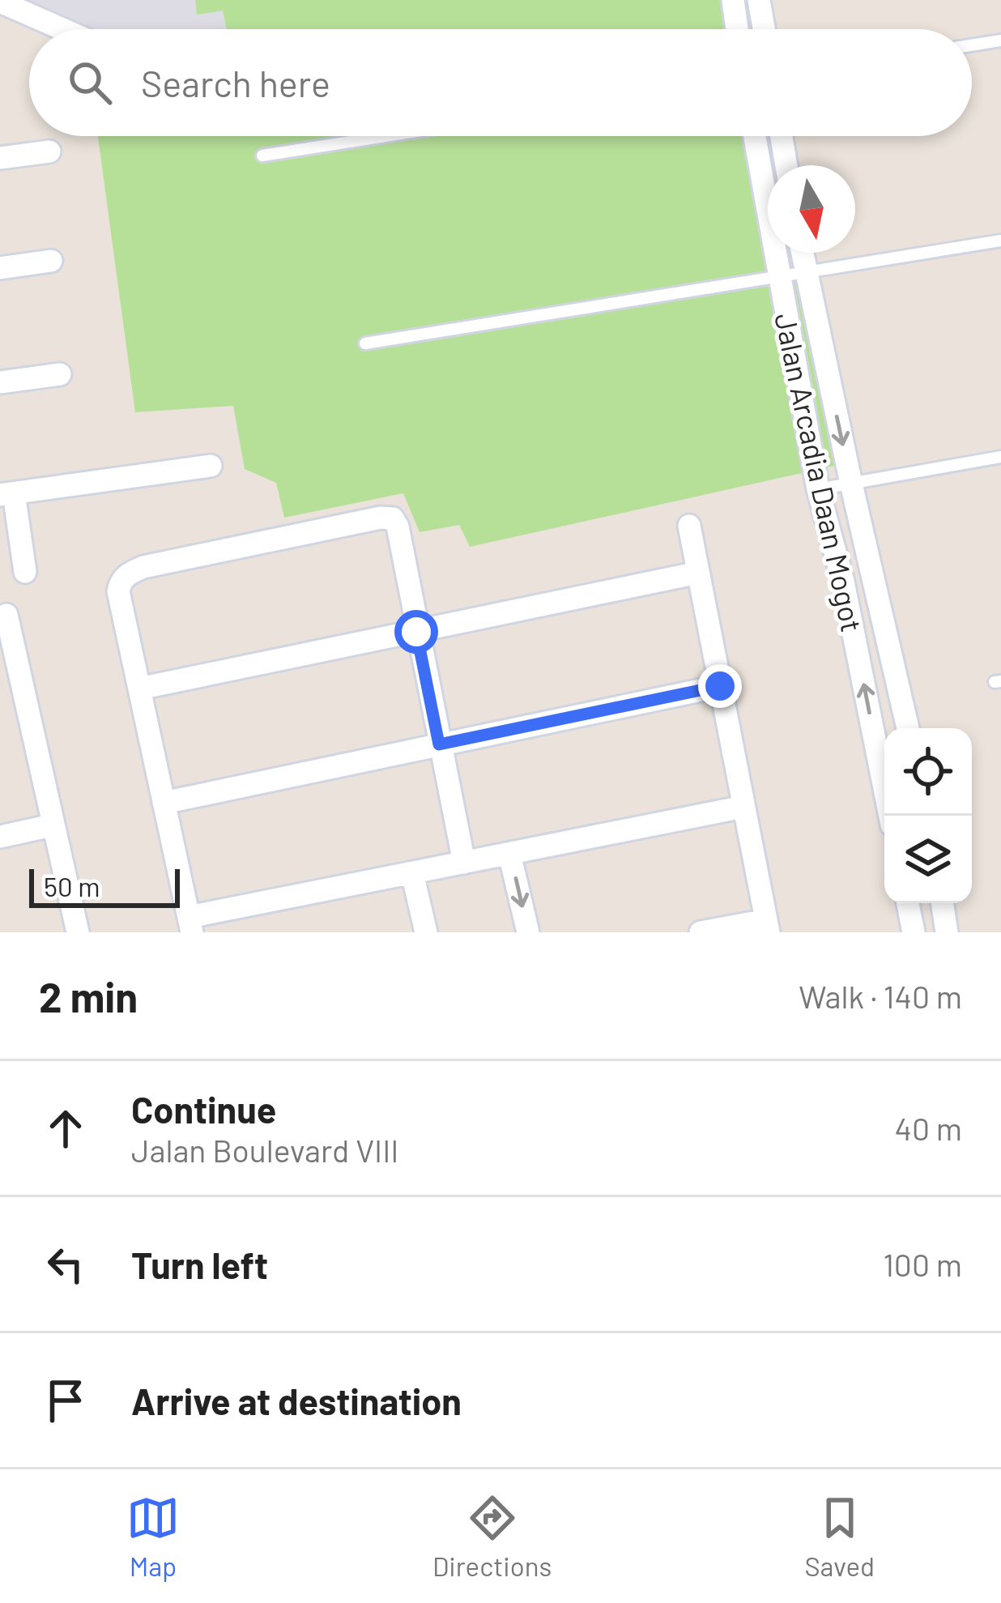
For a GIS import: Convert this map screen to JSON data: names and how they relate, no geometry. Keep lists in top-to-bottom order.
{
  "streets": {
    "street": ["Jalan Arcadia Daan Mogot"]
  },
  "scale_bar": "50 m",
  "north": "bottom",
  "page": {
    "search": "Search here",
    "scale": "50 m",
    "heading": ["2 min", "Walk · 140 m"],
    "list": [
      ["Continue", "Jalan Boulevard VIII", "40 m"],
      ["Turn left", "100 m"],
      "Arrive at destination"
    ],
    "nav": ["Map", "Directions", "Saved"]
  }
}
